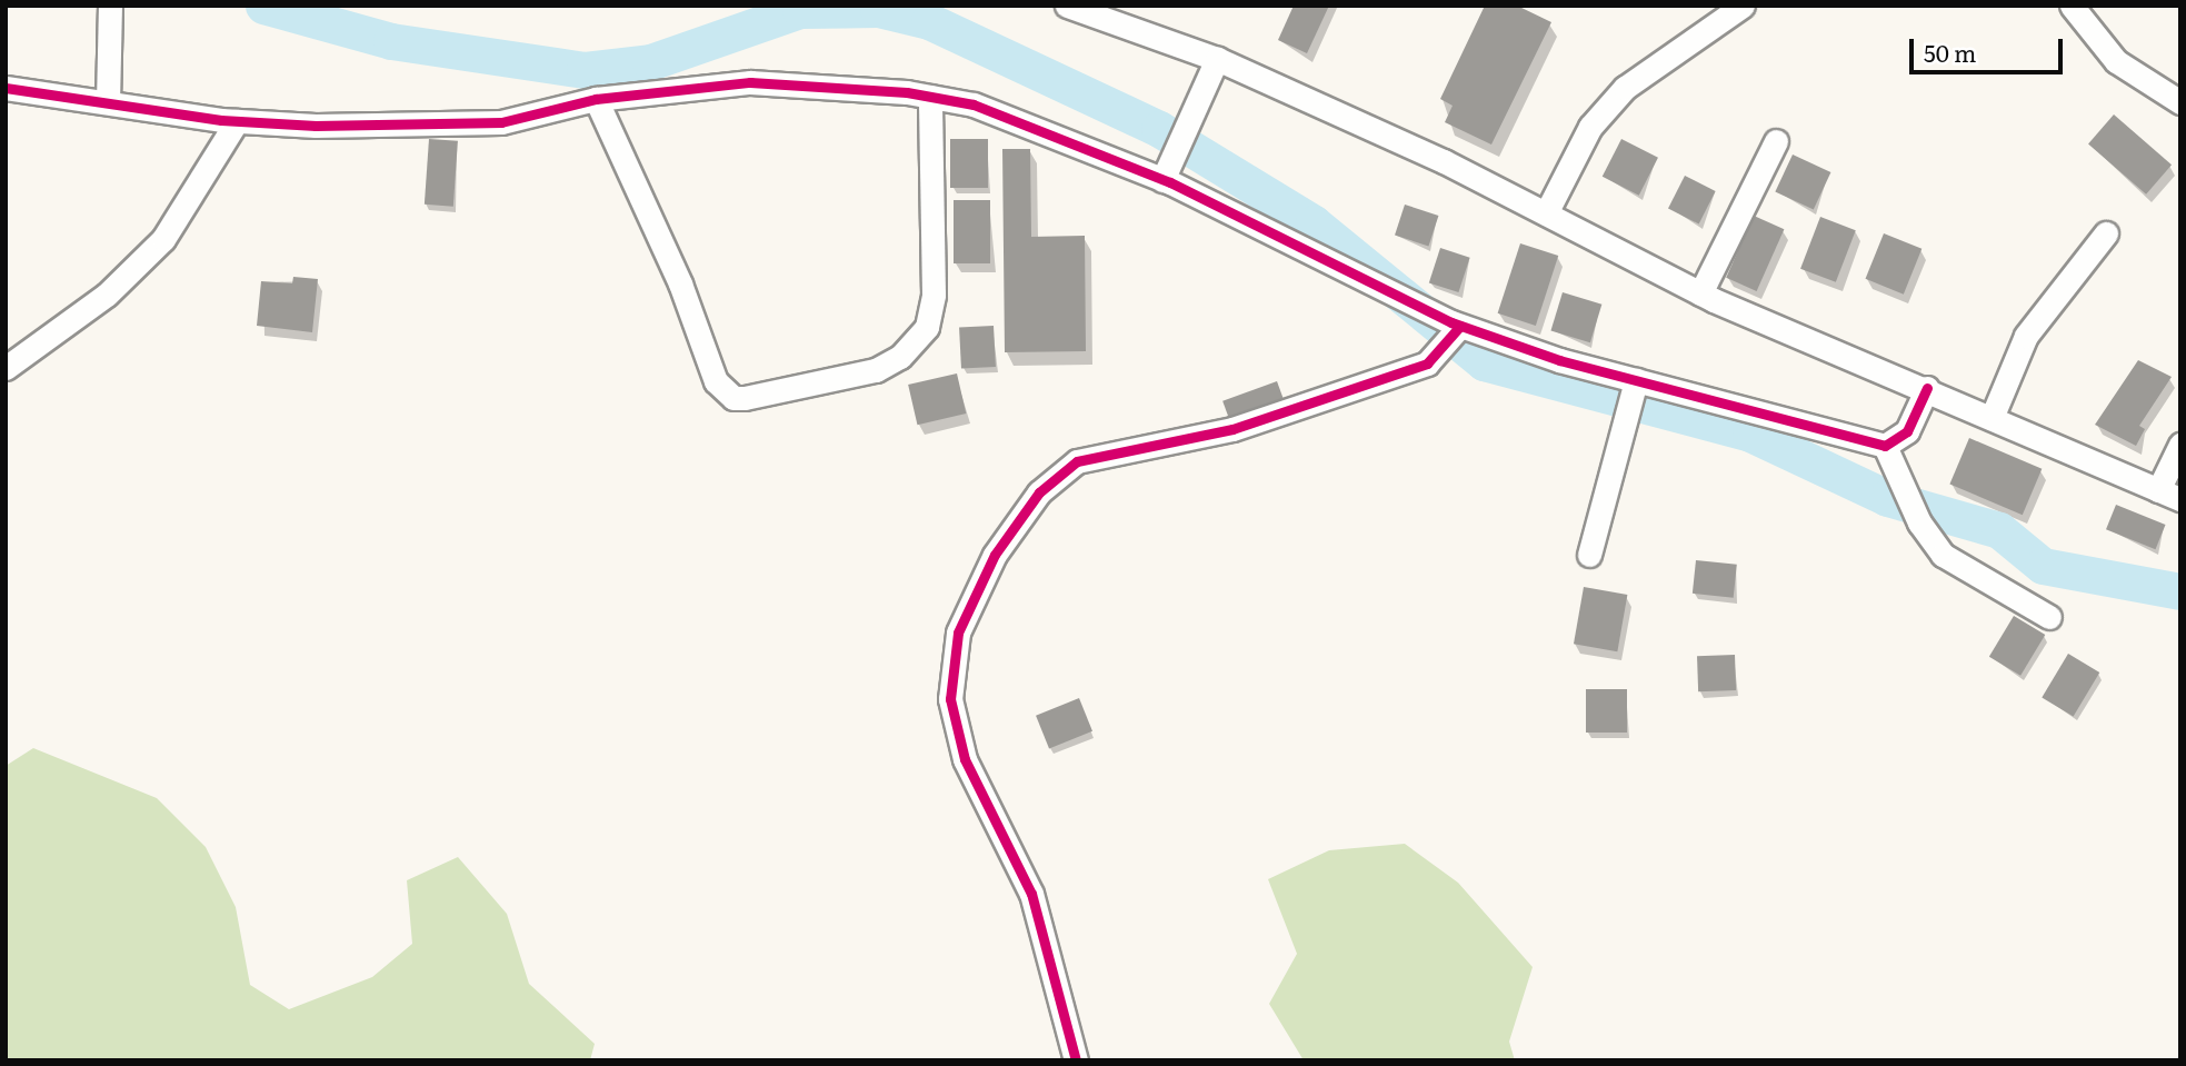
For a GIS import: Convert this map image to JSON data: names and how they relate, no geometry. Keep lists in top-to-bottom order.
{
  "scale_bar": "50 m"
}
